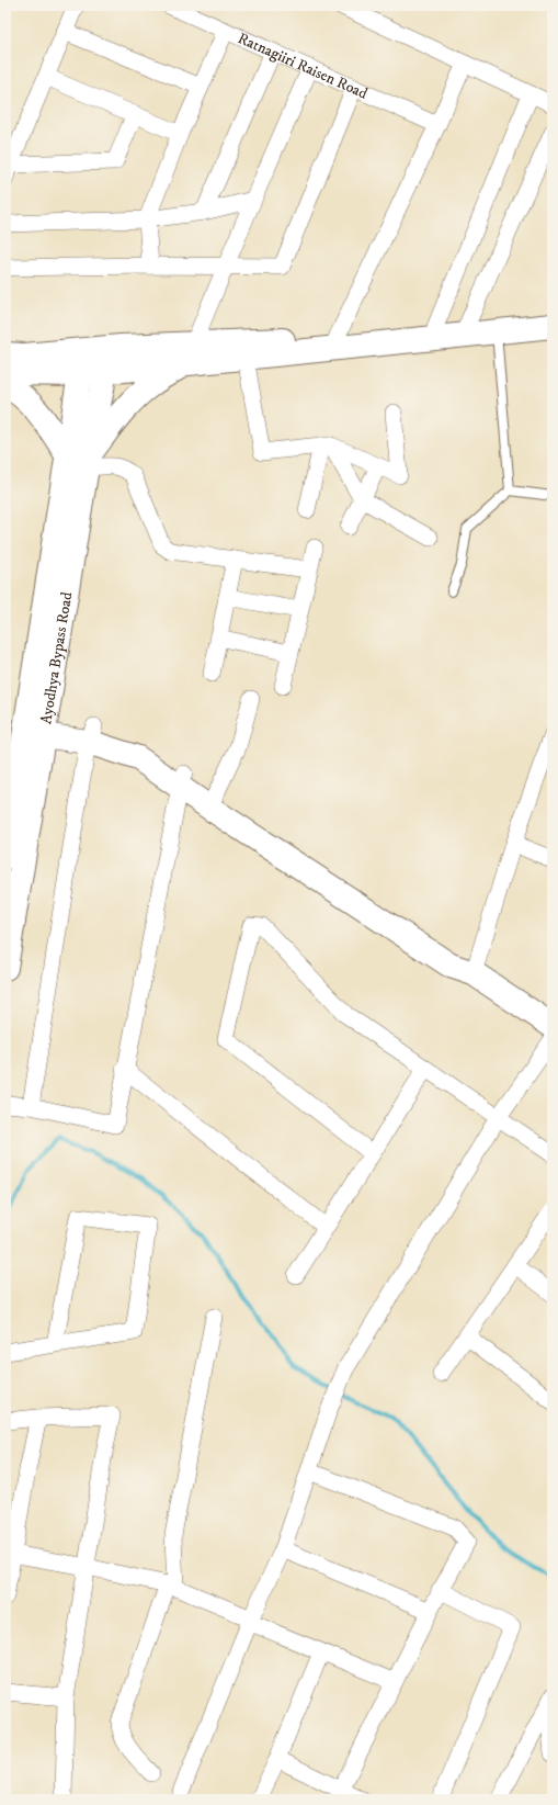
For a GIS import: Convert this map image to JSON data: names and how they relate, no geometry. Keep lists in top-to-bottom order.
{
  "streets": {
    "main road": ["Ayodhya Bypass Road"],
    "street": ["Ratnagiiri Raisen Road"]
  }
}
